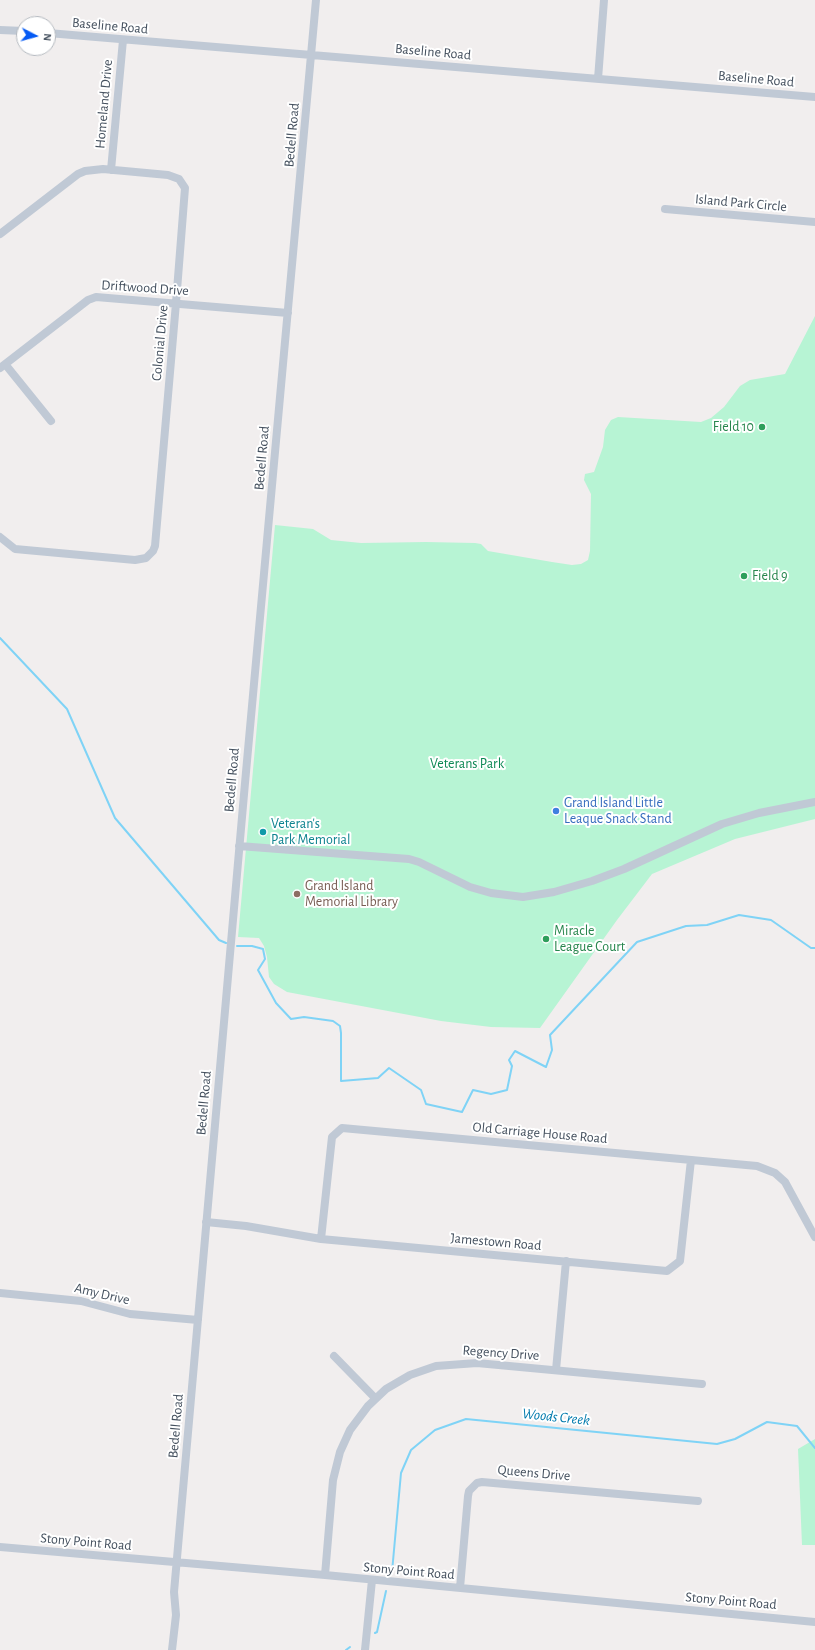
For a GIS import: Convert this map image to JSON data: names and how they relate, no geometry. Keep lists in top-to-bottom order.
{
  "streets": {
    "street": [
      "Baseline Road",
      "Homeland Drive",
      "Bedell Road",
      "Island Park Circle",
      "Driftwood Drive",
      "Colonial Drive",
      "Old Carriage House Road",
      "Jamestown Road",
      "Amy Drive",
      "Regency Drive",
      "Queens Drive",
      "Stony Point Road"
    ]
  },
  "crossings": [
    ["Baseline Road", "Homeland Drive"],
    ["Baseline Road", "Bedell Road"],
    ["Homeland Drive", "Colonial Drive"],
    ["Bedell Road", "Driftwood Drive"],
    ["Bedell Road", "Jamestown Road"],
    ["Bedell Road", "Amy Drive"],
    ["Bedell Road", "Stony Point Road"],
    ["Driftwood Drive", "Colonial Drive"],
    ["Old Carriage House Road", "Jamestown Road"],
    ["Regency Drive", "Stony Point Road"],
    ["Queens Drive", "Stony Point Road"]
  ],
  "water": ["Woods Creek"],
  "parks": ["Veterans Park"],
  "places": [
    "Field 10",
    "Field 9",
    "Grand Island Little Leaque Snack Stand",
    "Veteran's Park Memorial",
    "Grand Island Memorial Library",
    "Miracle League Court"
  ],
  "north": "right"
}
